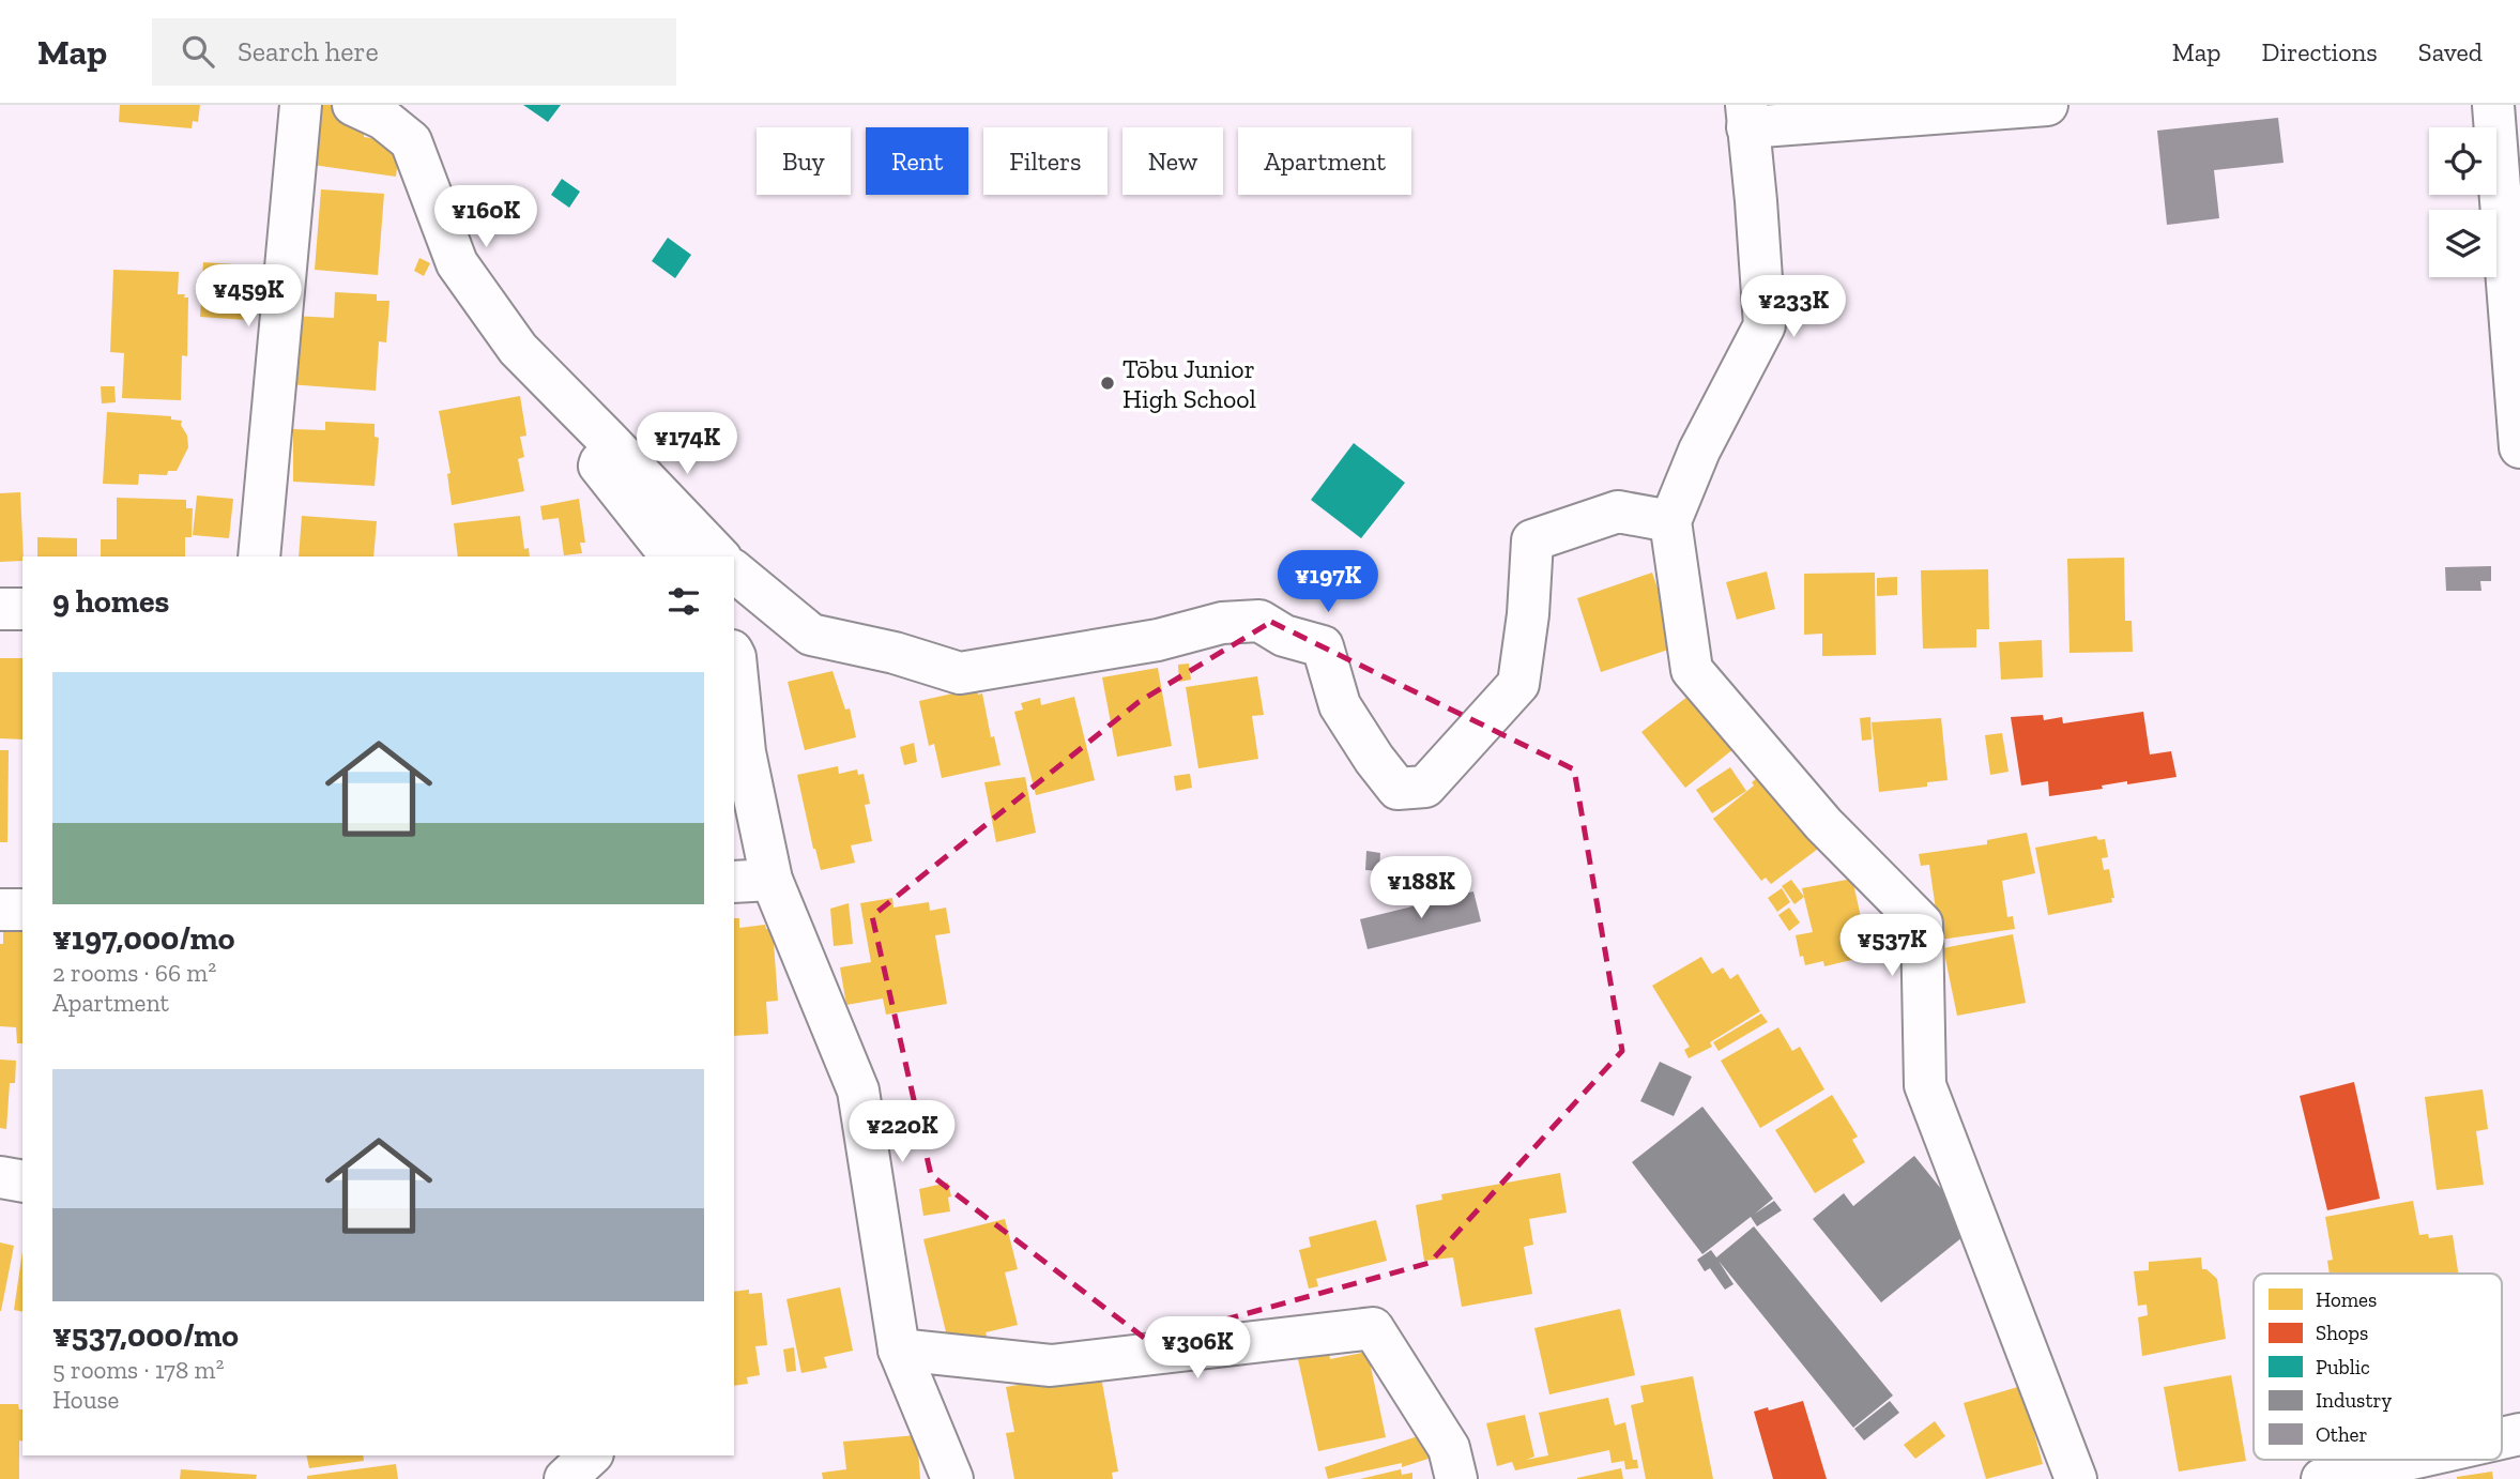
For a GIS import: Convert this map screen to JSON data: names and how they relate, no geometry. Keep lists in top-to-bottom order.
{
  "places": ["Tōbu Junior High School"],
  "legend": [
    "Homes",
    "Shops",
    "Public",
    "Industry",
    "Other"
  ],
  "page": {
    "header": "Map",
    "search": "Search here",
    "nav": ["Map", "Directions", "Saved"],
    "chip": [
      "Buy",
      "Rent",
      "Filters",
      "New",
      "Apartment"
    ],
    "price": [
      "¥160K",
      "¥459K",
      "¥233K",
      "¥174K",
      "¥197K",
      "¥188K",
      "¥537K",
      "¥220K",
      "¥306K"
    ],
    "heading": "9 homes",
    "list": [
      {
        "name": "¥197,000/mo",
        "note": "2 rooms · 66 m² · Apartment"
      },
      {
        "name": "¥537,000/mo",
        "note": "5 rooms · 178 m² · House"
      }
    ]
  }
}
